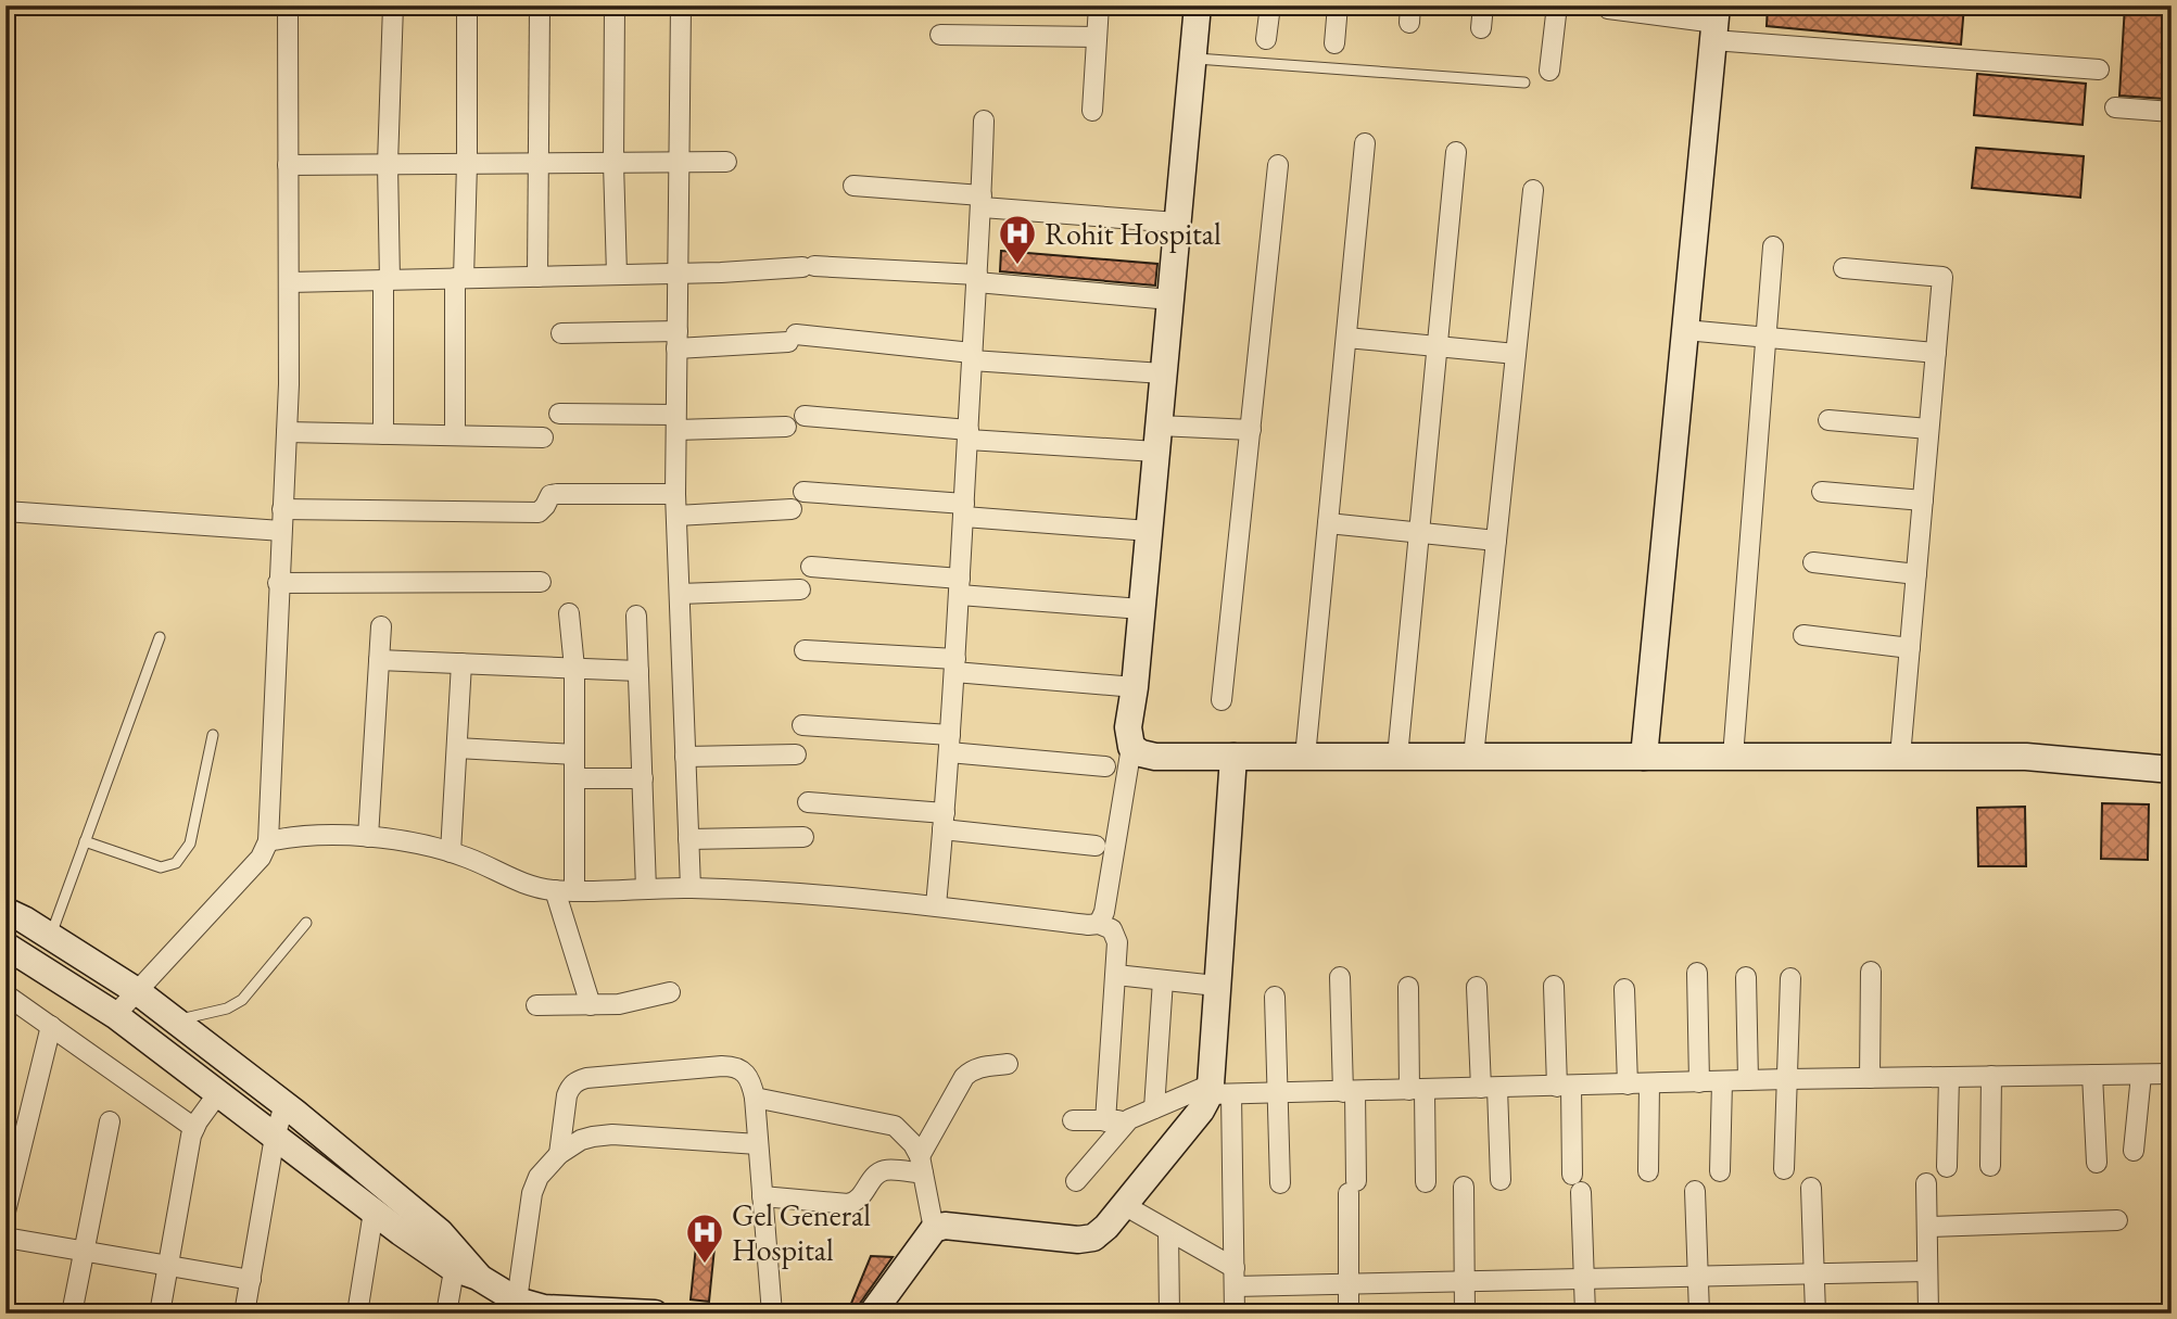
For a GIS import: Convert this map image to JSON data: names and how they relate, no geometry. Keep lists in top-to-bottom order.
{
  "places": {
    "hospital": ["Rohit Hospital", "Gel General Hospital"]
  }
}
